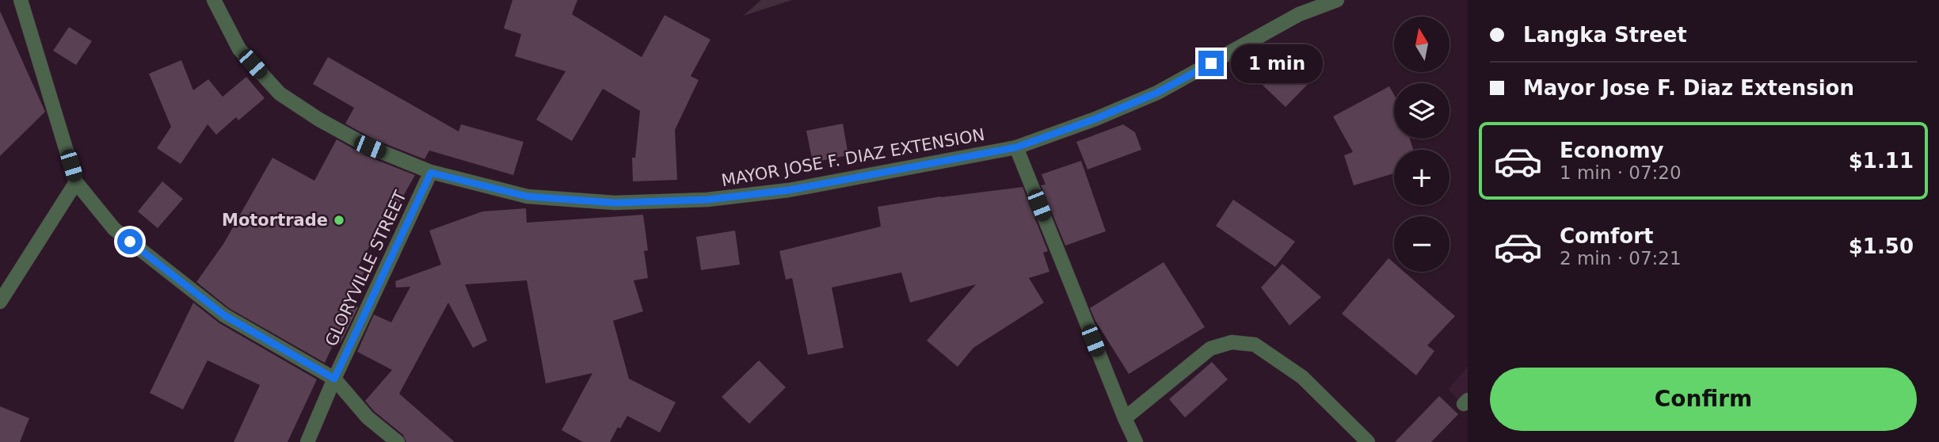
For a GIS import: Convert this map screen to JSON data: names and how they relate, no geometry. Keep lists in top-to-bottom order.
{
  "streets": {
    "street": ["MAYOR JOSE F. DIAZ EXTENSION", "GLORYVILLE STREET"]
  },
  "crossings": [
    ["MAYOR JOSE F. DIAZ EXTENSION", "GLORYVILLE STREET"]
  ],
  "places": ["Motortrade"],
  "north": "top",
  "page": {
    "banner": ["Langka Street", "Mayor Jose F. Diaz Extension"],
    "map_buttons": ["+", "−"],
    "bubble": "1 min",
    "list": [
      {
        "name": "Economy",
        "note": "1 min · 07:20",
        "value": "$1.11"
      },
      {
        "name": "Comfort",
        "note": "2 min · 07:21",
        "value": "$1.50"
      }
    ],
    "buttons": "Confirm"
  }
}
